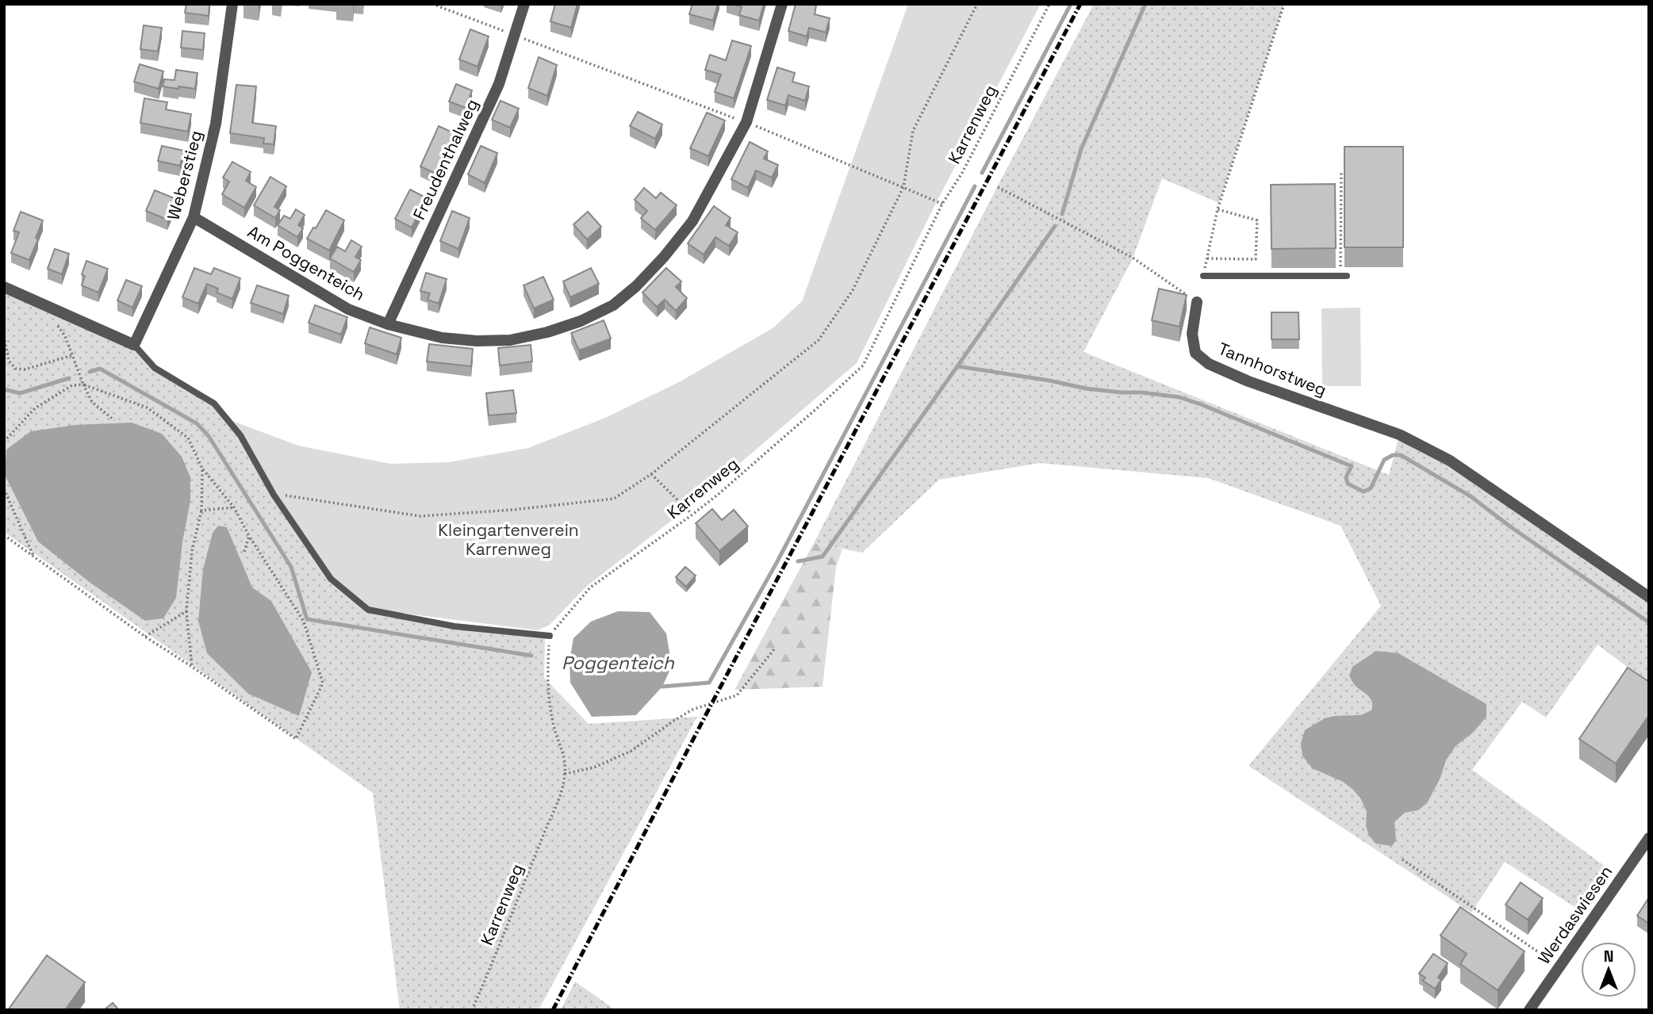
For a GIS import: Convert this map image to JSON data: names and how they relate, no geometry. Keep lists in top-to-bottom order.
{
  "streets": {
    "street": [
      "Freudenthalweg",
      "Weberstieg",
      "Am Poggenteich",
      "Tannhorstweg",
      "Werdaswiesen"
    ],
    "path": ["Karrenweg"]
  },
  "crossings": [
    ["Freudenthalweg", "Am Poggenteich"],
    ["Weberstieg", "Am Poggenteich"]
  ],
  "water": ["Poggenteich"],
  "parks": ["Kleingartenverein Karrenweg"],
  "north": "top"
}
